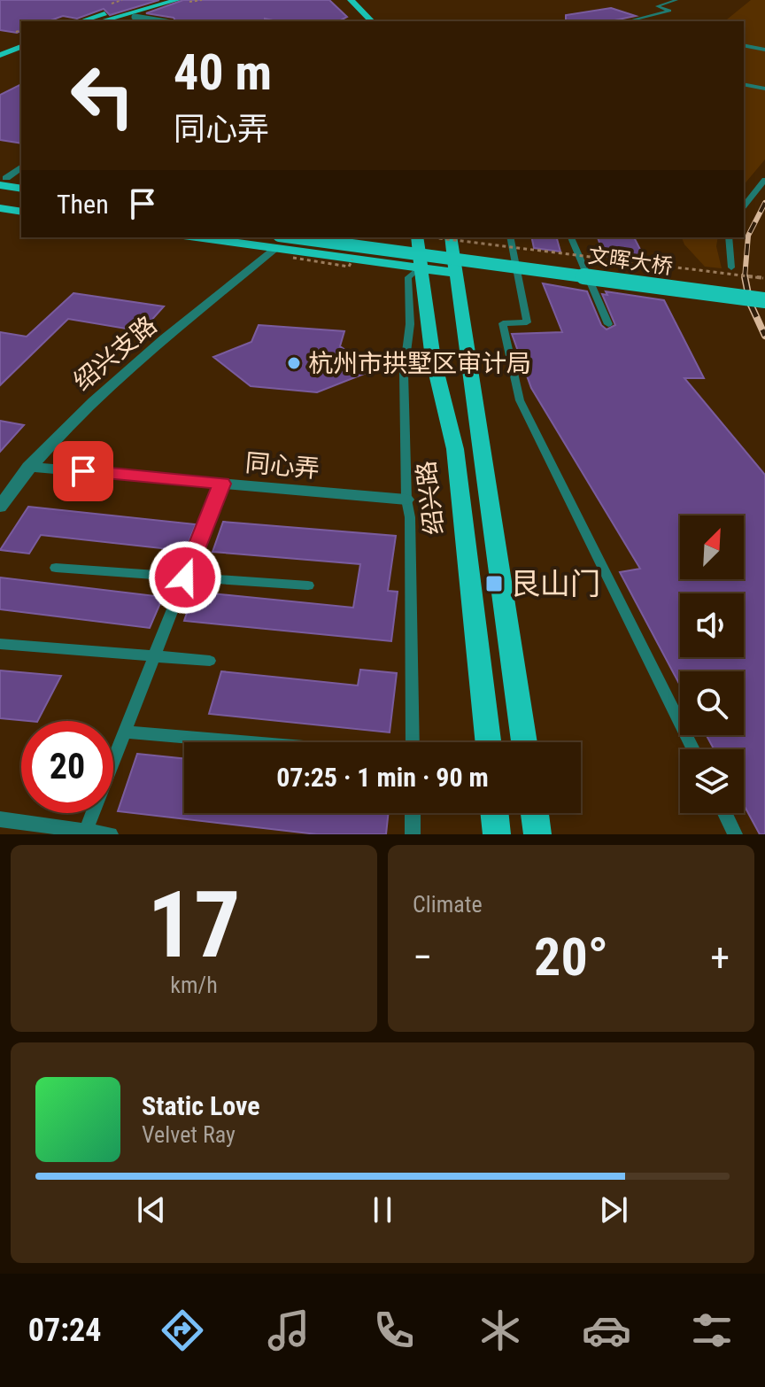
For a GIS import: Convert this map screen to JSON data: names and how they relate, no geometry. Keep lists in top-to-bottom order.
{
  "streets": {
    "main road": ["文晖大桥", "绍兴路"],
    "street": ["绍兴支路", "同心弄"]
  },
  "crossings": [
    ["文晖大桥", "绍兴支路"],
    ["绍兴支路", "同心弄"]
  ],
  "places": {
    "other": ["杭州市拱墅区审计局"],
    "transit": ["艮山门"]
  },
  "north": "top right",
  "page": {
    "turn": ["40 m", "同心弄"],
    "then": "Then",
    "limit": "20",
    "trip": "07:25 · 1 min · 90 m",
    "tile": [
      ["17", "km/h"],
      "Climate"
    ],
    "heat": ["−", "20°", "+"],
    "song": ["Static Love", "Velvet Ray"],
    "tabs": "07:24"
  }
}
